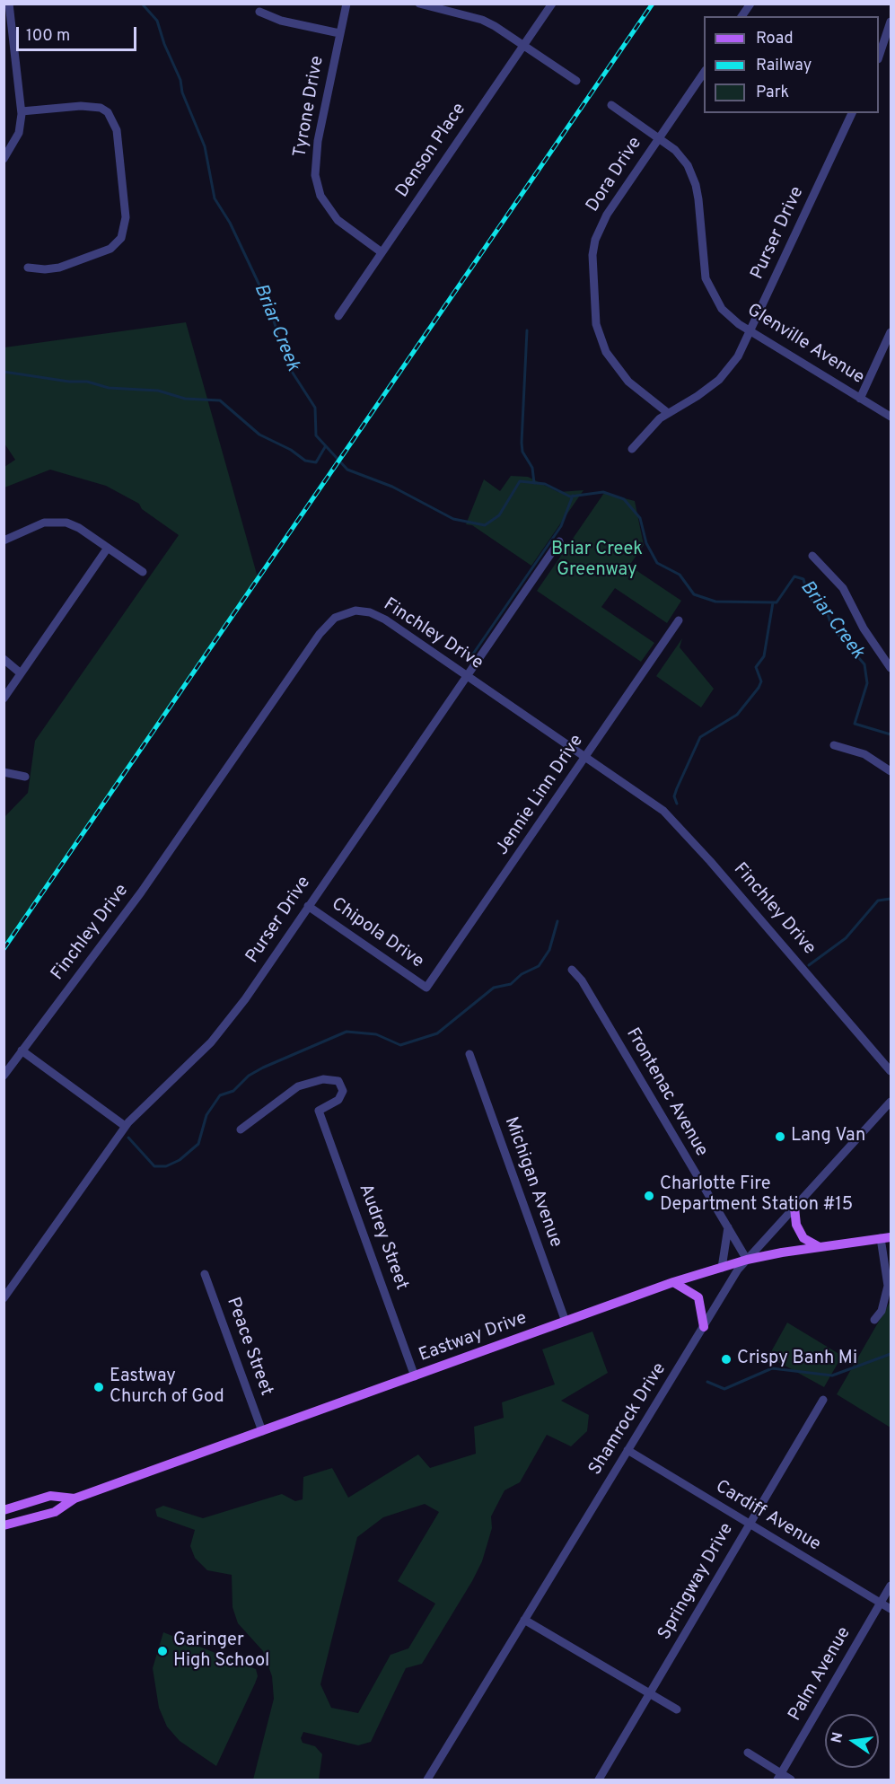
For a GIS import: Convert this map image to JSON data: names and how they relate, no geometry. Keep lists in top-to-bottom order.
{
  "streets": {
    "main road": ["Eastway Drive"],
    "street": [
      "Tyrone Drive",
      "Denson Place",
      "Dora Drive",
      "Purser Drive",
      "Glenville Avenue",
      "Finchley Drive",
      "Jennie Linn Drive",
      "Chipola Drive",
      "Frontenac Avenue",
      "Michigan Avenue",
      "Audrey Street",
      "Peace Street",
      "Shamrock Drive",
      "Cardiff Avenue",
      "Springway Drive",
      "Palm Avenue"
    ]
  },
  "crossings": [
    ["Tyrone Drive", "Denson Place"],
    ["Dora Drive", "Purser Drive"],
    ["Dora Drive", "Glenville Avenue"],
    ["Purser Drive", "Glenville Avenue"],
    ["Purser Drive", "Finchley Drive"],
    ["Purser Drive", "Chipola Drive"],
    ["Finchley Drive", "Jennie Linn Drive"],
    ["Jennie Linn Drive", "Chipola Drive"],
    ["Frontenac Avenue", "Eastway Drive"],
    ["Frontenac Avenue", "Shamrock Drive"],
    ["Michigan Avenue", "Eastway Drive"],
    ["Audrey Street", "Eastway Drive"],
    ["Eastway Drive", "Peace Street"],
    ["Eastway Drive", "Shamrock Drive"],
    ["Shamrock Drive", "Cardiff Avenue"],
    ["Cardiff Avenue", "Springway Drive"],
    ["Cardiff Avenue", "Palm Avenue"]
  ],
  "water": ["Briar Creek"],
  "parks": ["Briar Creek Greenway"],
  "places": [
    "Lang Van",
    "Charlotte Fire Department Station #15",
    "Crispy Banh Mi",
    "Eastway Church of God",
    "Garinger High School"
  ],
  "legend": ["Road", "Railway", "Park"],
  "scale_bar": "100 m",
  "north": "left"
}
